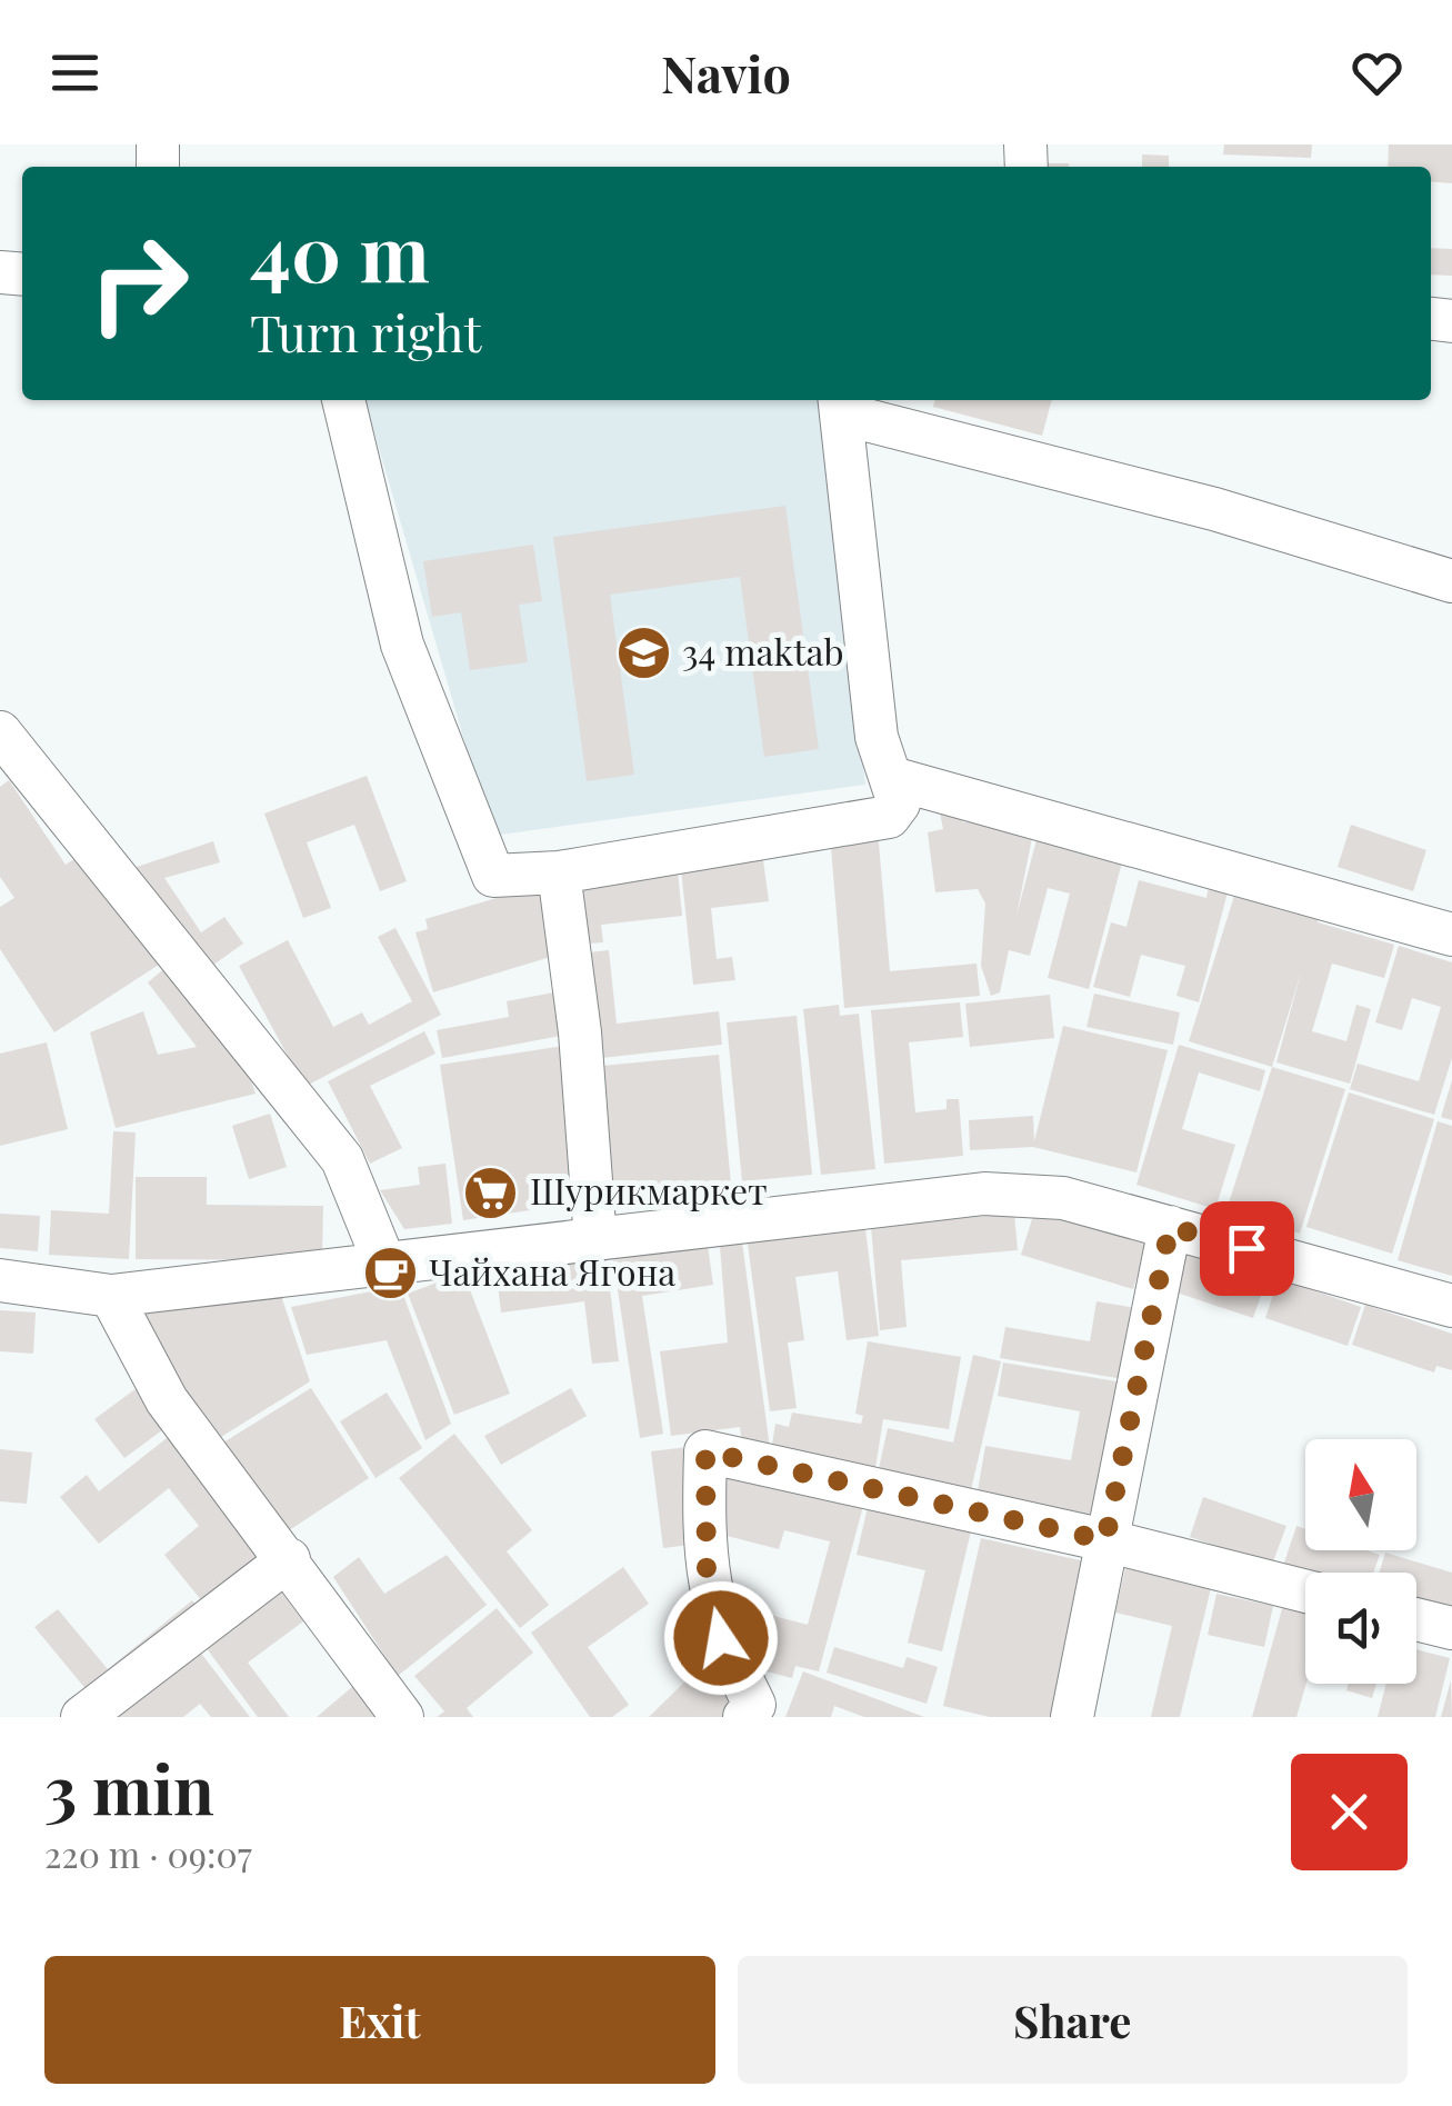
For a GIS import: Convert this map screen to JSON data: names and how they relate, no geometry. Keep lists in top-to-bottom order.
{
  "places": {
    "school or university": ["34 maktab"],
    "supermarket": ["Шурикмаркет"],
    "cafe": ["Чайхана Ягона"]
  },
  "north": "top",
  "page": {
    "header": "Navio",
    "turn": ["40 m", "Turn right"],
    "heading": ["3 min", "220 m · 09:07"],
    "buttons": ["Exit", "Share"]
  }
}
